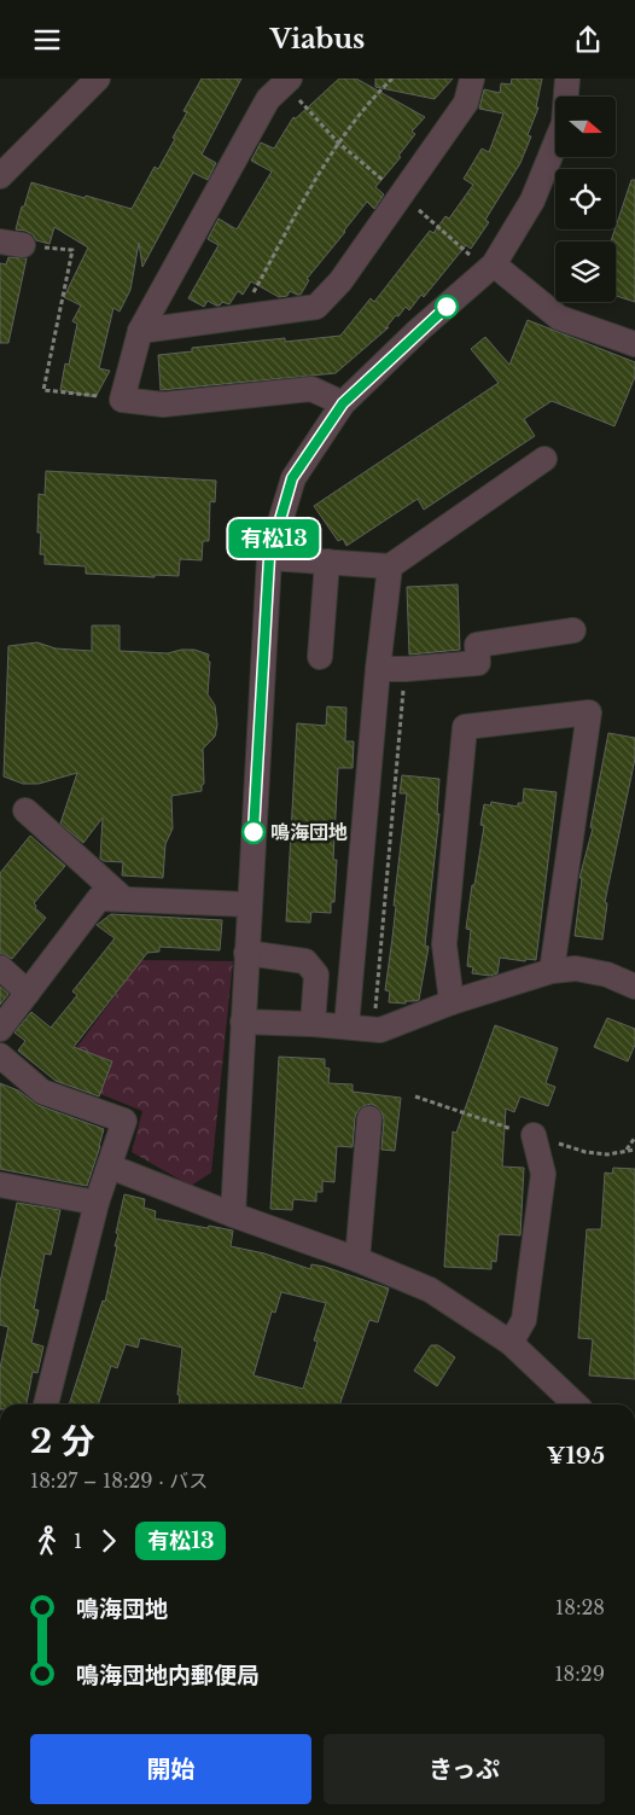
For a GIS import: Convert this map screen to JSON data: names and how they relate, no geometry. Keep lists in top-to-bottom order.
{
  "places": ["鳴海団地"],
  "lines": ["bus line 有松13"],
  "north": "right",
  "page": {
    "header": "Viabus",
    "on_map": "有松13",
    "heading": ["2 分", "18:27 – 18:29 · バス", "¥195"],
    "legs": ["1", "有松13"],
    "list": [
      {
        "name": "鳴海団地",
        "value": "18:28"
      },
      {
        "name": "鳴海団地内郵便局",
        "value": "18:29"
      }
    ],
    "buttons": ["開始", "きっぷ"]
  }
}
